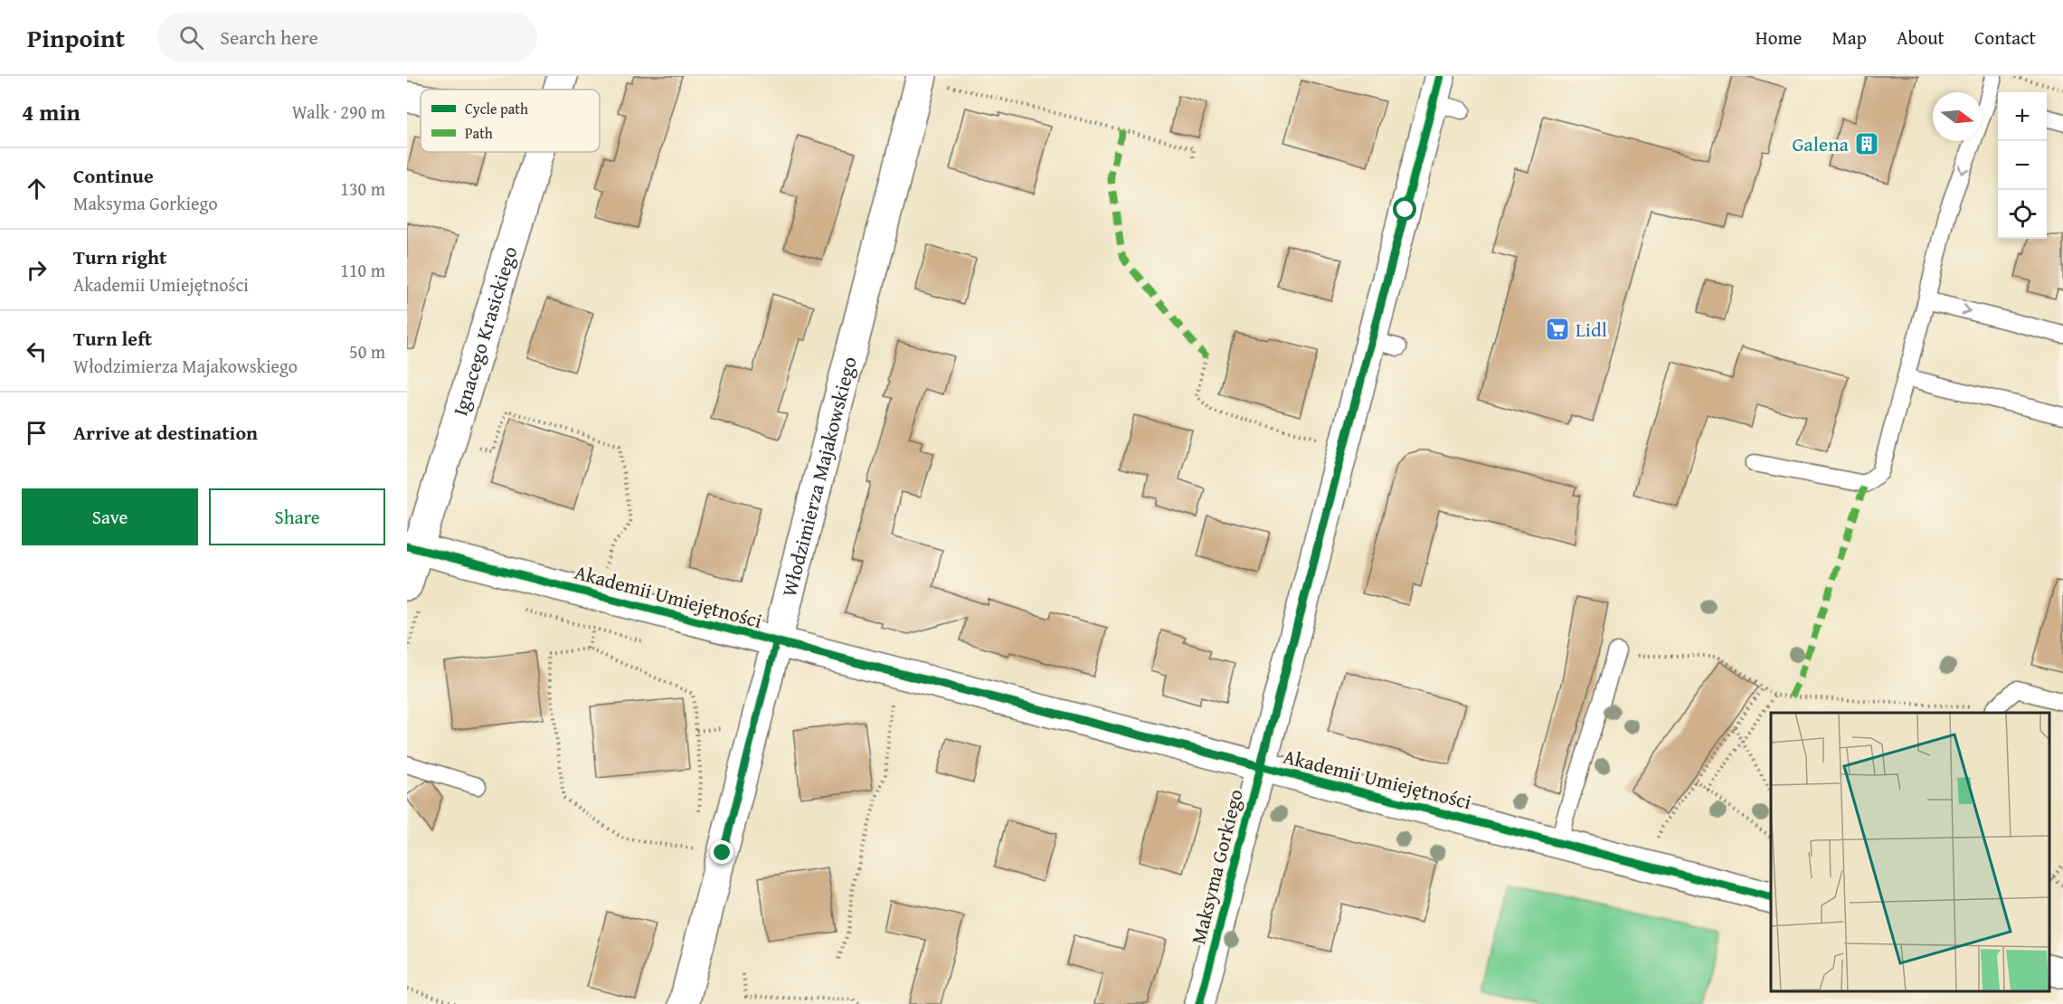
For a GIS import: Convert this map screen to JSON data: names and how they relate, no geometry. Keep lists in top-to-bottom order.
{
  "streets": {
    "street": [
      "Ignacego Krasickiego",
      "Włodzimierza Majakowskiego",
      "Akademii Umiejętności",
      "Maksyma Gorkiego"
    ]
  },
  "crossings": [
    ["Ignacego Krasickiego", "Akademii Umiejętności"],
    ["Włodzimierza Majakowskiego", "Akademii Umiejętności"],
    ["Akademii Umiejętności", "Maksyma Gorkiego"]
  ],
  "places": {
    "building": ["Galena"],
    "supermarket": ["Lidl"]
  },
  "legend": ["Cycle path", "Path"],
  "north": "right",
  "page": {
    "header": "Pinpoint",
    "search": "Search here",
    "nav": [
      "Home",
      "Map",
      "About",
      "Contact"
    ],
    "heading": ["4 min", "Walk · 290 m"],
    "map_buttons": ["+", "−"],
    "list": [
      ["Continue", "Maksyma Gorkiego", "130 m"],
      ["Turn right", "Akademii Umiejętności", "110 m"],
      ["Turn left", "Włodzimierza Majakowskiego", "50 m"],
      "Arrive at destination"
    ],
    "buttons": ["Save", "Share"]
  }
}
